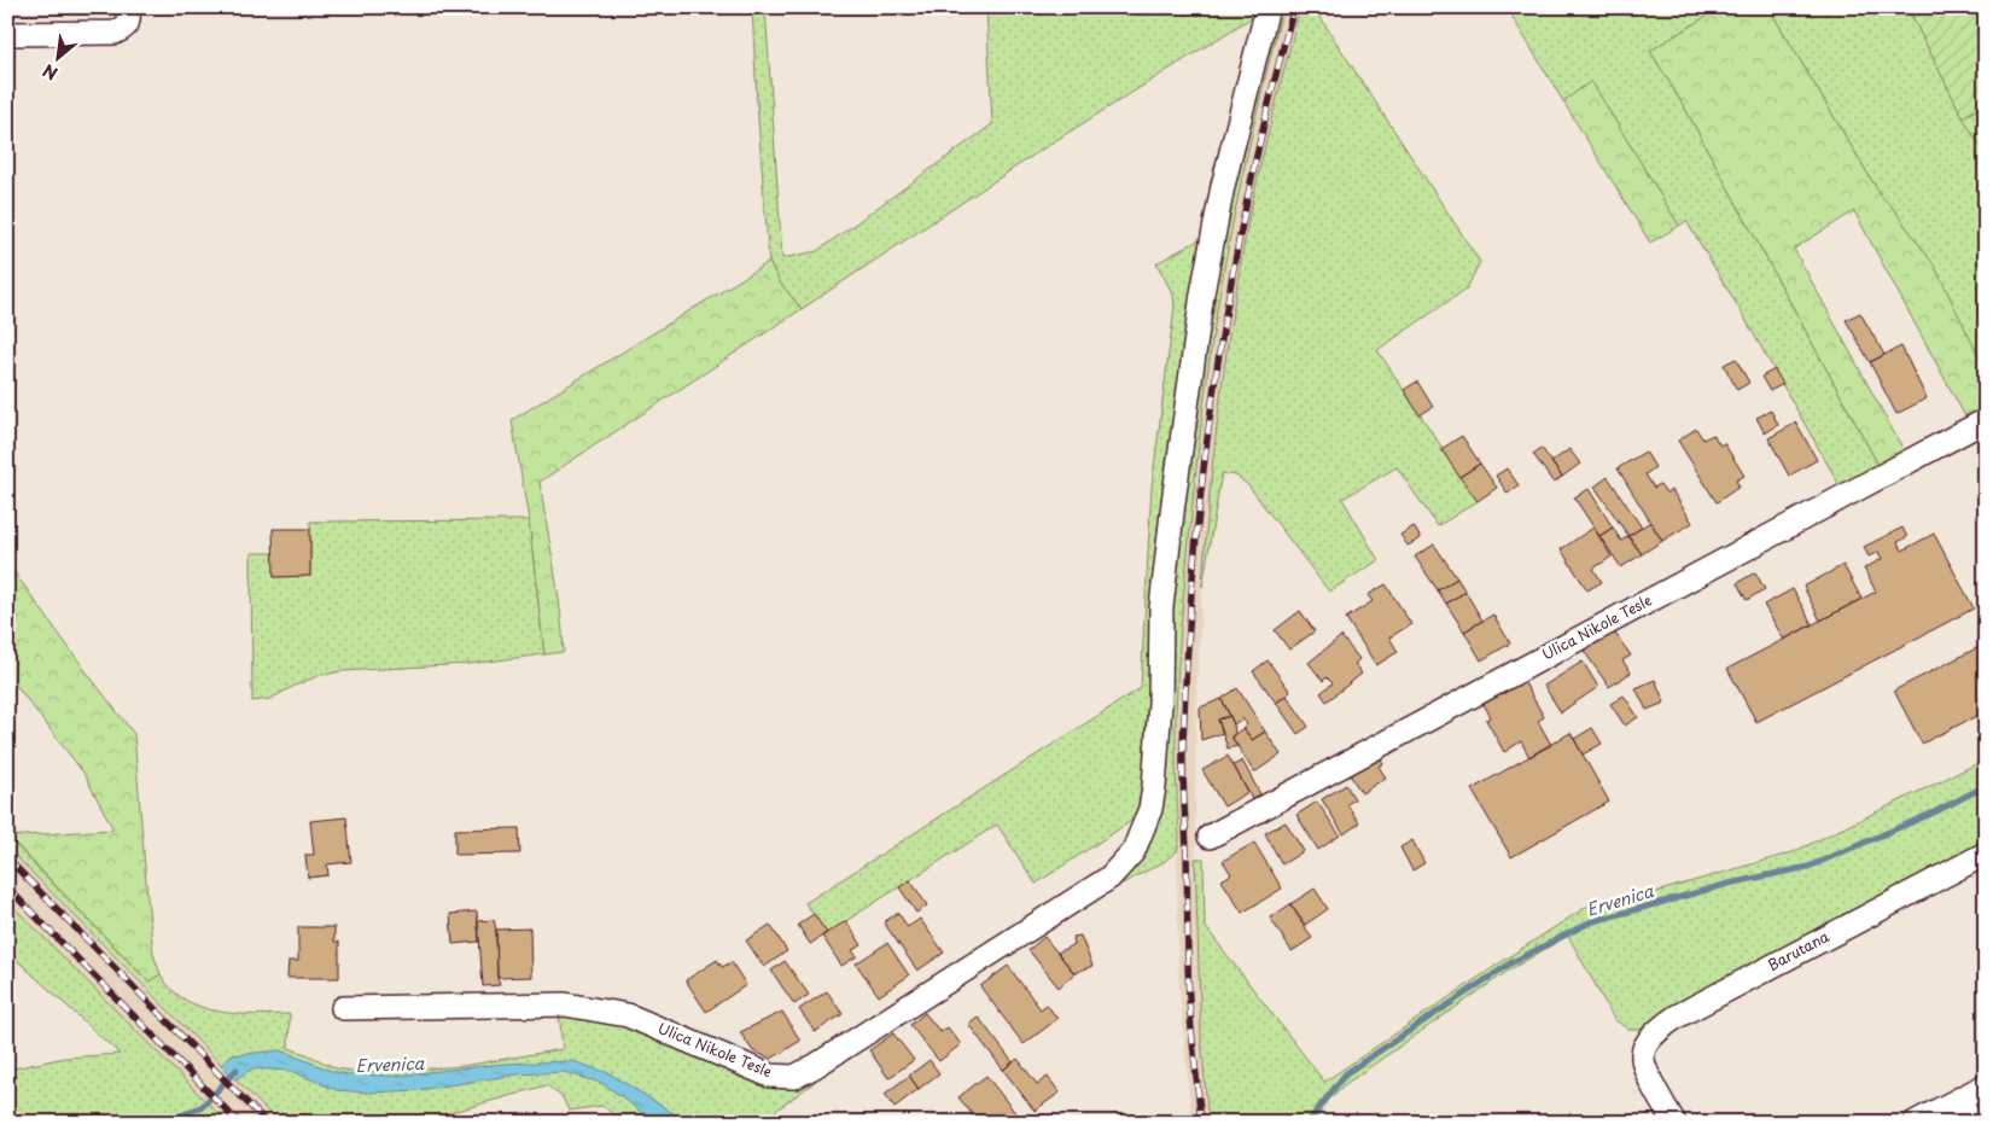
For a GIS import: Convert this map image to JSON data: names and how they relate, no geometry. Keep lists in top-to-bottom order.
{
  "streets": {
    "street": ["Ulica Nikole Tesle", "Barutana"]
  },
  "water": ["Ervenica"],
  "north": "bottom left"
}
